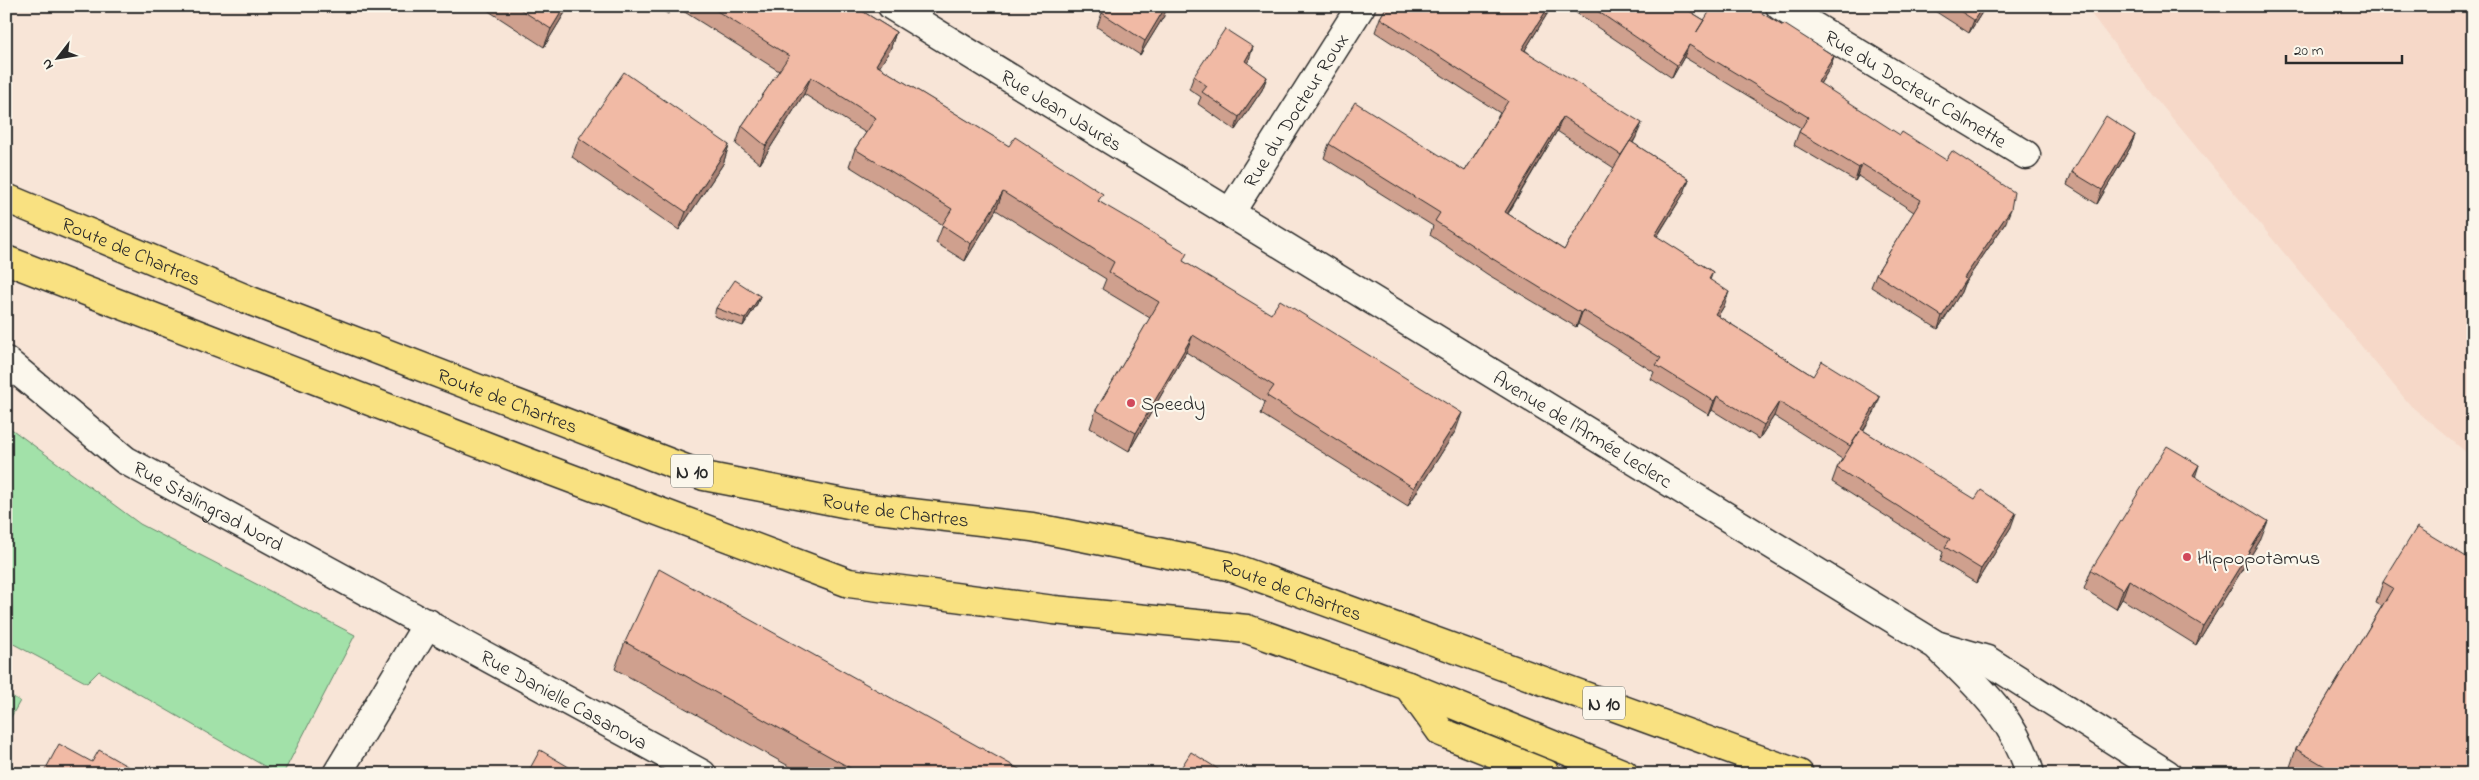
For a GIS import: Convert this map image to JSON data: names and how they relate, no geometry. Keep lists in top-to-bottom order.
{
  "streets": {
    "main road": ["Route de Chartres", "N 10"],
    "street": [
      "Rue du Docteur Calmette",
      "Rue Jean Jaurès",
      "Rue du Docteur Roux",
      "Avenue de l'Armée Leclerc",
      "Rue Stalingrad Nord",
      "Rue Danielle Casanova"
    ]
  },
  "crossings": [
    ["Rue Jean Jaurès", "Rue du Docteur Roux"],
    ["Rue Jean Jaurès", "Avenue de l'Armée Leclerc"],
    ["Rue du Docteur Roux", "Avenue de l'Armée Leclerc"],
    ["Rue Stalingrad Nord", "Rue Danielle Casanova"]
  ],
  "places": ["Speedy", "Hippopotamus"],
  "scale_bar": "20 m",
  "north": "bottom left"
}
